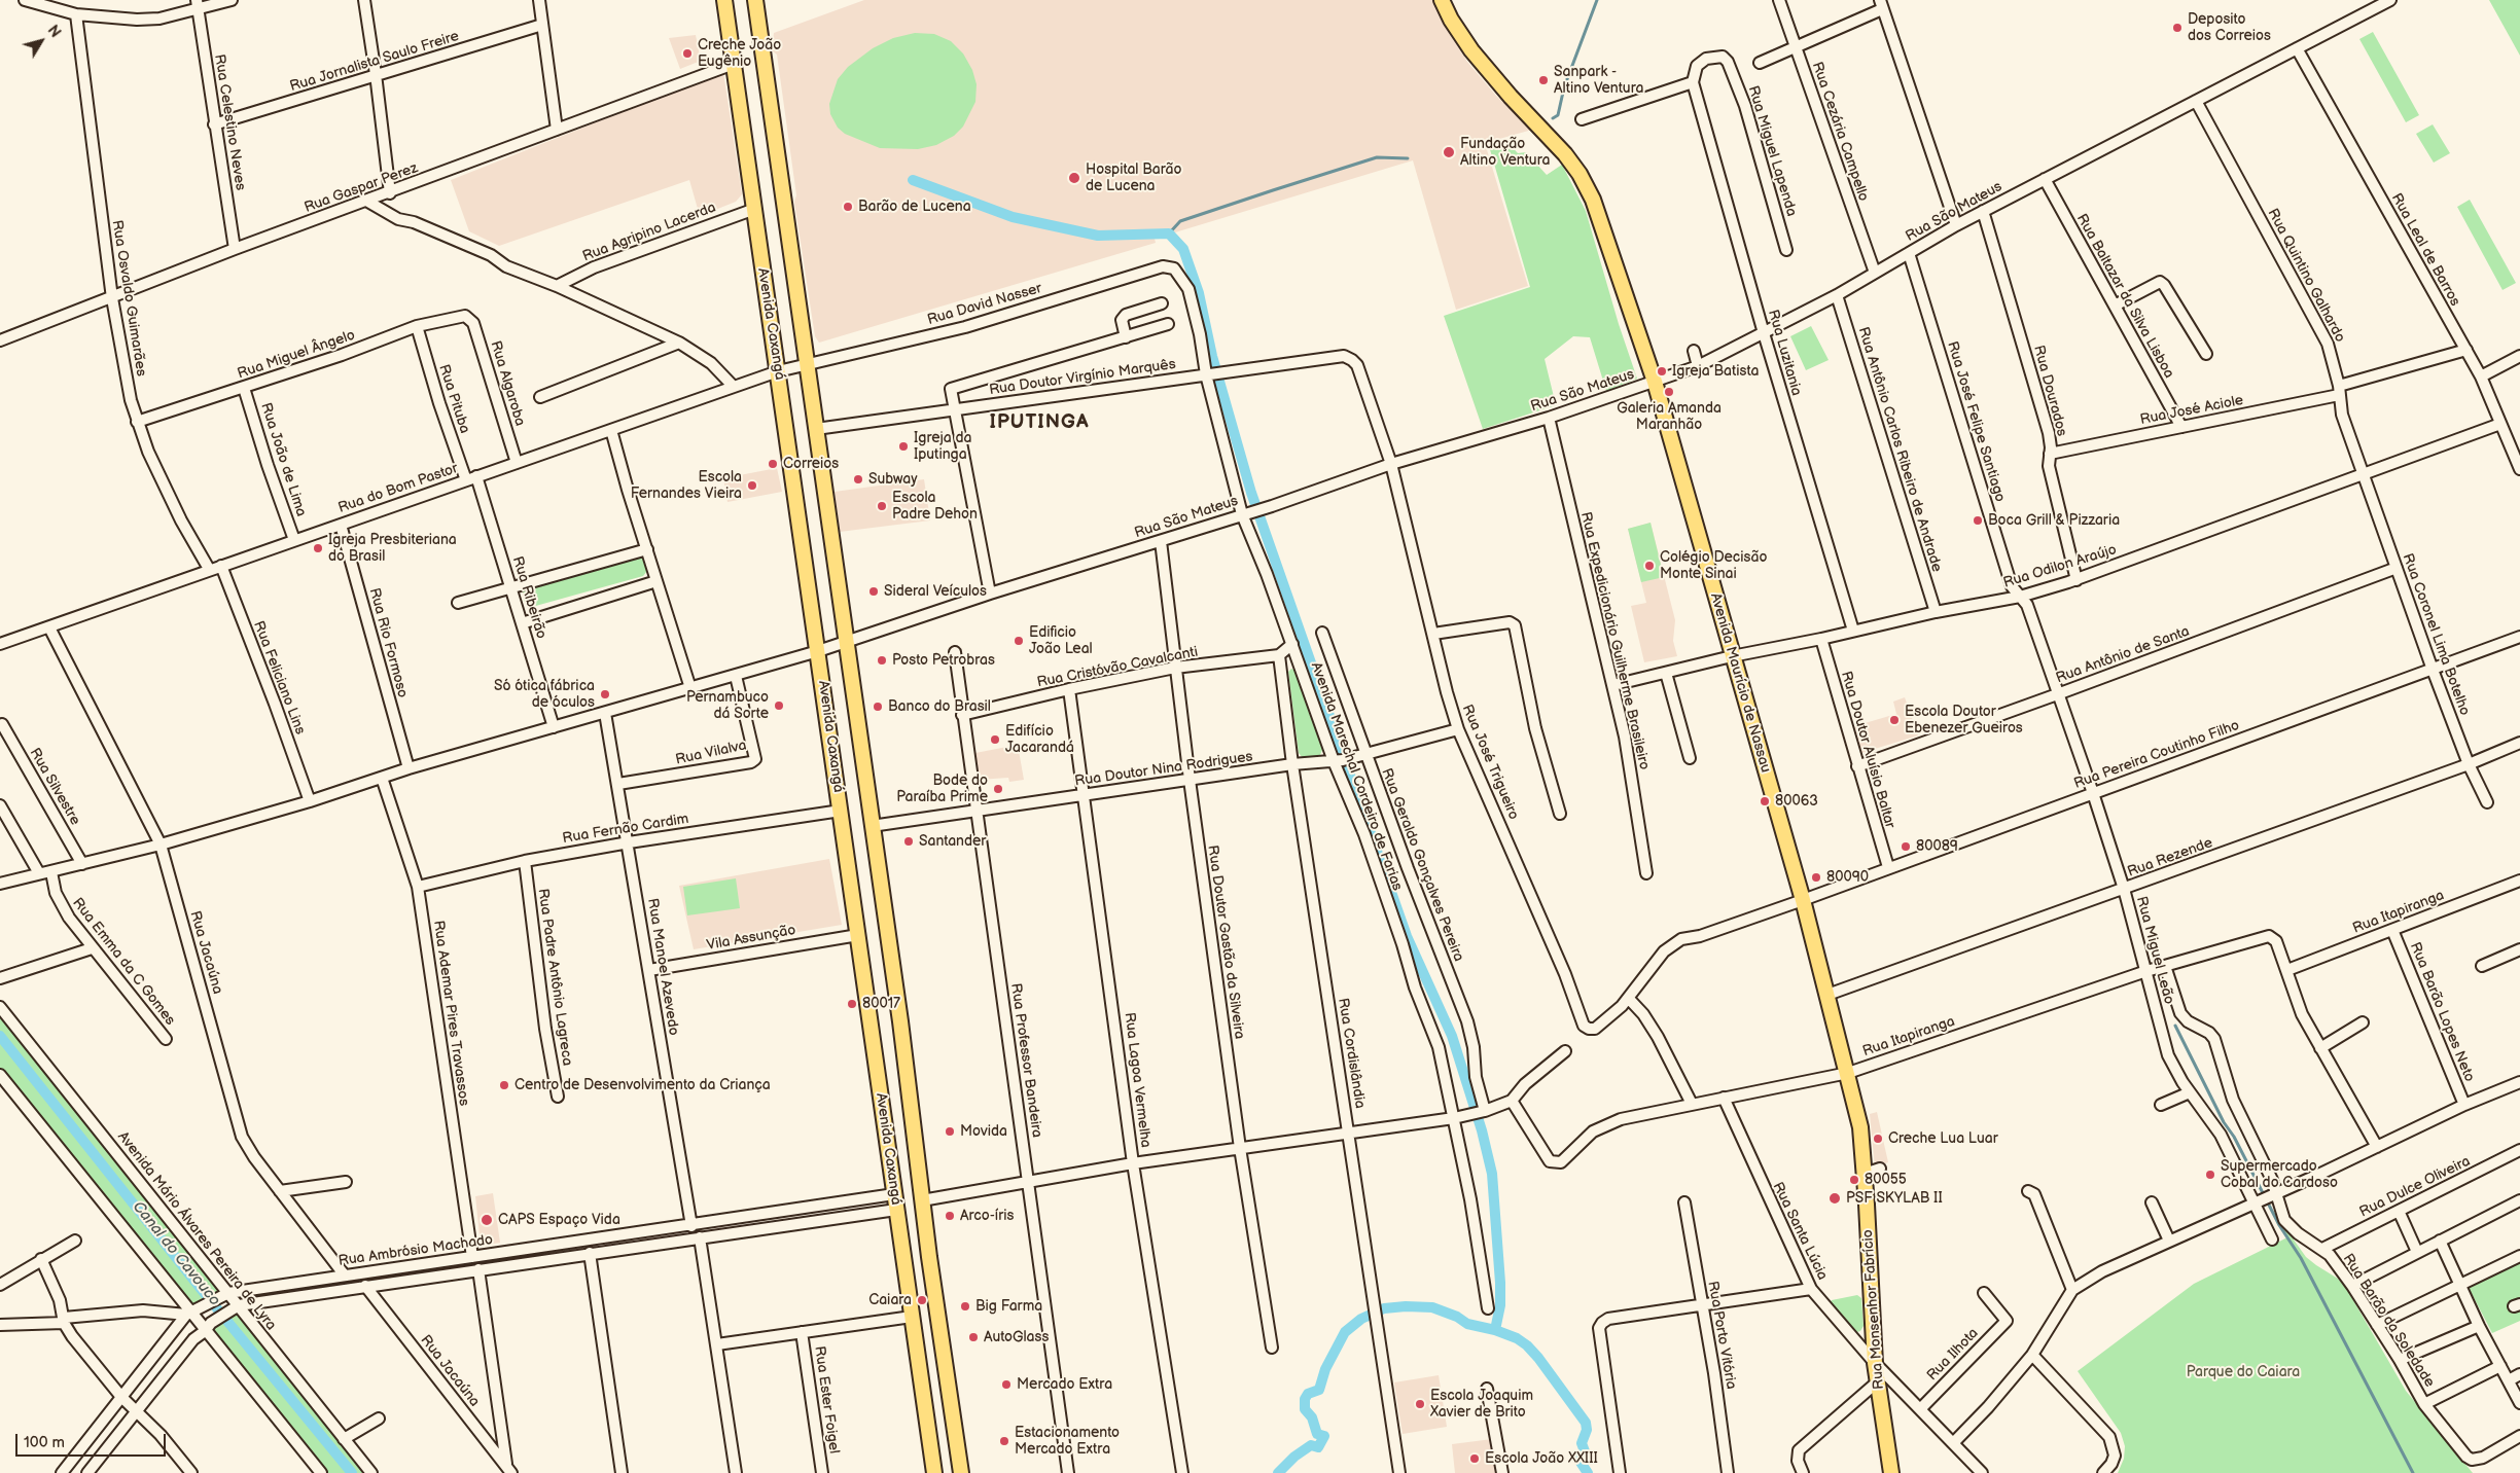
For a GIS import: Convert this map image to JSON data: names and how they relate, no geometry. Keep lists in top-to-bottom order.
{
  "streets": {
    "main road": ["Avenida Caxangá", "Avenida Maurício de Nassau", "Rua Monsenhor Fabrício"],
    "street": [
      "Rua Jornalista Saulo Freire",
      "Rua Celestino Neves",
      "Rua Cezária Campello",
      "Rua Miguel Lapenda",
      "Rua Gaspar Perez",
      "Rua São Mateus",
      "Rua Agripino Lacerda",
      "Rua Leal de Barros",
      "Rua Quintino Galhardo",
      "Rua Baltazar da Silva Lisboa",
      "Rua Osvaldo Guimarães",
      "Rua David Nasser",
      "Rua Luzitania",
      "Rua Miguel Ângelo",
      "Rua Doutor Virgínio Marquês",
      "Rua Algaroba",
      "Rua Dourados",
      "Rua Pituba",
      "Rua José Aciole",
      "Rua José Felipe Santiago",
      "Rua Antônio Carlos Ribeiro de Andrade",
      "Rua João de Lima",
      "Rua do Bom Pastor",
      "Rua Odilon Araújo",
      "Rua Ribeirão",
      "Rua Coronel Lima Botelho",
      "Rua Expedicionário Guilherme Brasileiro",
      "Rua Rio Formoso",
      "Rua Antônio de Santa",
      "Rua Cristóvão Cavalcanti",
      "Rua Feliciano Lins",
      "Rua Doutor Aluísio Baltar",
      "Rua Vilalva",
      "Rua Pereira Coutinho Filho",
      "Rua José Trigueiro",
      "Rua Doutor Nina Rodrigues",
      "Avenida Marechal Cordeiro de Farias",
      "Rua Silvestre",
      "Rua Fernão Cardim",
      "Rua Rezende",
      "Rua Geraldo Gonçalves Pereira",
      "Rua Itapiranga",
      "Vila Assunção",
      "Rua Doutor Gastão da Silveira",
      "Rua Miguel Leão",
      "Rua Jacaúna",
      "Rua Emma da C Gomes",
      "Rua Manoel Azevedo",
      "Rua Padre Antônio Lagreca",
      "Rua Barão Lopes Neto",
      "Rua Ademar Pires Travassos",
      "Rua Cordislândia",
      "Rua Professor Bandeira",
      "Rua Lagoa Vermelha",
      "Rua Dulce Oliveira",
      "Avenida Mário Álvares Pereira de Lyra",
      "Rua Santa Lúcia",
      "Rua Ambrósio Machado",
      "Rua Barão da Soledade",
      "Rua Porto Vitória",
      "Rua Ilhota",
      "Rua Ester Foigel"
    ]
  },
  "crossings": [
    ["Rua Jornalista Saulo Freire", "Rua Celestino Neves"],
    ["Rua Celestino Neves", "Rua Gaspar Perez"],
    ["Rua Cezária Campello", "Rua São Mateus"],
    ["Rua Miguel Lapenda", "Rua Luzitania"],
    ["Rua Gaspar Perez", "Rua Osvaldo Guimarães"],
    ["Rua Gaspar Perez", "Avenida Caxangá"],
    ["Rua São Mateus", "Rua Leal de Barros"],
    ["Rua São Mateus", "Rua Quintino Galhardo"],
    ["Rua São Mateus", "Rua Baltazar da Silva Lisboa"],
    ["Rua São Mateus", "Avenida Caxangá"],
    ["Rua São Mateus", "Rua Luzitania"],
    ["Rua São Mateus", "Rua Dourados"],
    ["Rua São Mateus", "Rua José Felipe Santiago"],
    ["Rua São Mateus", "Rua Antônio Carlos Ribeiro de Andrade"],
    ["Rua São Mateus", "Rua Ribeirão"],
    ["Rua São Mateus", "Rua Expedicionário Guilherme Brasileiro"],
    ["Rua São Mateus", "Rua Rio Formoso"],
    ["Rua São Mateus", "Rua Feliciano Lins"],
    ["Rua São Mateus", "Avenida Maurício de Nassau"],
    ["Rua São Mateus", "Rua Vilalva"],
    ["Rua São Mateus", "Rua José Trigueiro"],
    ["Rua São Mateus", "Avenida Marechal Cordeiro de Farias"],
    ["Rua São Mateus", "Rua Silvestre"],
    ["Rua São Mateus", "Rua Doutor Gastão da Silveira"],
    ["Rua São Mateus", "Rua Jacaúna"],
    ["Rua São Mateus", "Rua Emma da C Gomes"],
    ["Rua São Mateus", "Rua Manoel Azevedo"],
    ["Rua São Mateus", "Rua Ademar Pires Travassos"],
    ["Rua Agripino Lacerda", "Avenida Caxangá"],
    ["Rua Leal de Barros", "Rua José Aciole"],
    ["Rua Leal de Barros", "Rua Odilon Araújo"],
    ["Rua Quintino Galhardo", "Rua José Aciole"],
    ["Rua Quintino Galhardo", "Rua Odilon Araújo"],
    ["Rua Quintino Galhardo", "Rua Coronel Lima Botelho"],
    ["Rua Baltazar da Silva Lisboa", "Rua José Aciole"],
    ["Rua Osvaldo Guimarães", "Rua Miguel Ângelo"],
    ["Rua Osvaldo Guimarães", "Rua do Bom Pastor"],
    ["Rua David Nasser", "Avenida Caxangá"],
    ["Rua David Nasser", "Rua do Bom Pastor"],
    ["Rua David Nasser", "Avenida Marechal Cordeiro de Farias"],
    ["Avenida Caxangá", "Rua Doutor Virgínio Marquês"],
    ["Avenida Caxangá", "Rua do Bom Pastor"],
    ["Avenida Caxangá", "Rua Doutor Nina Rodrigues"],
    ["Avenida Caxangá", "Rua Fernão Cardim"],
    ["Avenida Caxangá", "Vila Assunção"],
    ["Avenida Caxangá", "Rua Ambrósio Machado"],
    ["Rua Luzitania", "Rua Odilon Araújo"],
    ["Rua Miguel Ângelo", "Rua Algaroba"],
    ["Rua Miguel Ângelo", "Rua Pituba"],
    ["Rua Miguel Ângelo", "Rua João de Lima"],
    ["Rua Doutor Virgínio Marquês", "Rua José Trigueiro"],
    ["Rua Doutor Virgínio Marquês", "Avenida Marechal Cordeiro de Farias"],
    ["Rua Algaroba", "Rua do Bom Pastor"],
    ["Rua Dourados", "Rua José Aciole"],
    ["Rua Dourados", "Rua Odilon Araújo"],
    ["Rua Pituba", "Rua do Bom Pastor"],
    ["Rua José Felipe Santiago", "Rua Odilon Araújo"],
    ["Rua José Felipe Santiago", "Rua Miguel Leão"],
    ["Rua Antônio Carlos Ribeiro de Andrade", "Rua Odilon Araújo"],
    ["Rua João de Lima", "Rua do Bom Pastor"],
    ["Rua do Bom Pastor", "Rua Ribeirão"],
    ["Rua do Bom Pastor", "Rua Rio Formoso"],
    ["Rua do Bom Pastor", "Rua Feliciano Lins"],
    ["Rua do Bom Pastor", "Rua Jacaúna"],
    ["Rua Odilon Araújo", "Rua Coronel Lima Botelho"],
    ["Rua Odilon Araújo", "Rua Expedicionário Guilherme Brasileiro"],
    ["Rua Odilon Araújo", "Avenida Maurício de Nassau"],
    ["Rua Odilon Araújo", "Rua Doutor Aluísio Baltar"],
    ["Rua Odilon Araújo", "Rua Miguel Leão"],
    ["Rua Coronel Lima Botelho", "Rua Antônio de Santa"],
    ["Rua Coronel Lima Botelho", "Rua Pereira Coutinho Filho"],
    ["Rua Coronel Lima Botelho", "Rua Rezende"],
    ["Rua Antônio de Santa", "Rua Doutor Aluísio Baltar"],
    ["Rua Antônio de Santa", "Rua Miguel Leão"],
    ["Rua Cristóvão Cavalcanti", "Rua Doutor Gastão da Silveira"],
    ["Rua Cristóvão Cavalcanti", "Rua Cordislândia"],
    ["Rua Cristóvão Cavalcanti", "Rua Professor Bandeira"],
    ["Rua Cristóvão Cavalcanti", "Rua Lagoa Vermelha"],
    ["Avenida Maurício de Nassau", "Rua Pereira Coutinho Filho"],
    ["Avenida Maurício de Nassau", "Rua Rezende"],
    ["Avenida Maurício de Nassau", "Rua Monsenhor Fabrício"],
    ["Rua Doutor Aluísio Baltar", "Rua Pereira Coutinho Filho"],
    ["Rua Vilalva", "Rua Manoel Azevedo"],
    ["Rua Pereira Coutinho Filho", "Rua José Trigueiro"],
    ["Rua Pereira Coutinho Filho", "Rua Miguel Leão"],
    ["Rua José Trigueiro", "Rua Doutor Nina Rodrigues"],
    ["Rua Doutor Nina Rodrigues", "Avenida Marechal Cordeiro de Farias"],
    ["Rua Doutor Nina Rodrigues", "Rua Geraldo Gonçalves Pereira"],
    ["Rua Doutor Nina Rodrigues", "Rua Doutor Gastão da Silveira"],
    ["Rua Doutor Nina Rodrigues", "Rua Cordislândia"],
    ["Rua Doutor Nina Rodrigues", "Rua Professor Bandeira"],
    ["Rua Doutor Nina Rodrigues", "Rua Lagoa Vermelha"],
    ["Rua Fernão Cardim", "Rua Manoel Azevedo"],
    ["Rua Fernão Cardim", "Rua Padre Antônio Lagreca"],
    ["Rua Fernão Cardim", "Rua Ademar Pires Travassos"],
    ["Rua Rezende", "Rua Miguel Leão"],
    ["Rua Itapiranga", "Rua Miguel Leão"],
    ["Rua Itapiranga", "Rua Barão Lopes Neto"],
    ["Rua Itapiranga", "Rua Santa Lúcia"],
    ["Rua Itapiranga", "Rua Monsenhor Fabrício"],
    ["Rua Itapiranga", "Rua Barão da Soledade"],
    ["Vila Assunção", "Rua Manoel Azevedo"],
    ["Rua Jacaúna", "Rua Ambrósio Machado"],
    ["Rua Manoel Azevedo", "Rua Ambrósio Machado"],
    ["Rua Ademar Pires Travassos", "Rua Ambrósio Machado"],
    ["Rua Dulce Oliveira", "Rua Barão da Soledade"],
    ["Avenida Mário Álvares Pereira de Lyra", "Rua Ambrósio Machado"],
    ["Rua Santa Lúcia", "Rua Monsenhor Fabrício"],
    ["Rua Santa Lúcia", "Rua Ilhota"]
  ],
  "districts": ["IPUTINGA"],
  "water": ["Canal do Cavouco"],
  "parks": ["Parque do Caiara"],
  "places": [
    "Deposito dos Correios",
    "Creche João Eugênio",
    "Sanpark - Altino Ventura",
    "Fundação Altino Ventura",
    "Hospital Barão de Lucena",
    "Barão de Lucena",
    "Igreja Batista",
    "Galeria Amanda Maranhão",
    "Igreja da Iputinga",
    "Correios",
    "Subway",
    "Escola Fernandes Vieira",
    "Escola Padre Dehon",
    "Boca Grill & Pizzaria",
    "Igreja Presbiteriana do Brasil",
    "Colégio Decisão Monte Sinai",
    "Sideral Veículos",
    "Edificio João Leal",
    "Posto Petrobras",
    "Só ótica fábrica de óculos",
    "Pernambuco dá Sorte",
    "Banco do Brasil",
    "Escola Doutor Ebenezer Gueiros",
    "Edifício Jacarandá",
    "Bode do Paraíba Prime",
    "80063",
    "Santander",
    "80089",
    "80090",
    "80017",
    "Centro de Desenvolvimento da Criança",
    "Movida",
    "Creche Lua Luar",
    "Supermercado Cobal do Cardoso",
    "80055",
    "PSF SKYLAB II",
    "Arco-íris",
    "CAPS Espaço Vida",
    "Caiara",
    "Big Farma",
    "AutoGlass",
    "Mercado Extra",
    "Escola Joaquim Xavier de Brito",
    "Estacionamento Mercado Extra",
    "Escola João XXIII"
  ],
  "scale_bar": "100 m",
  "north": "top right"
}
